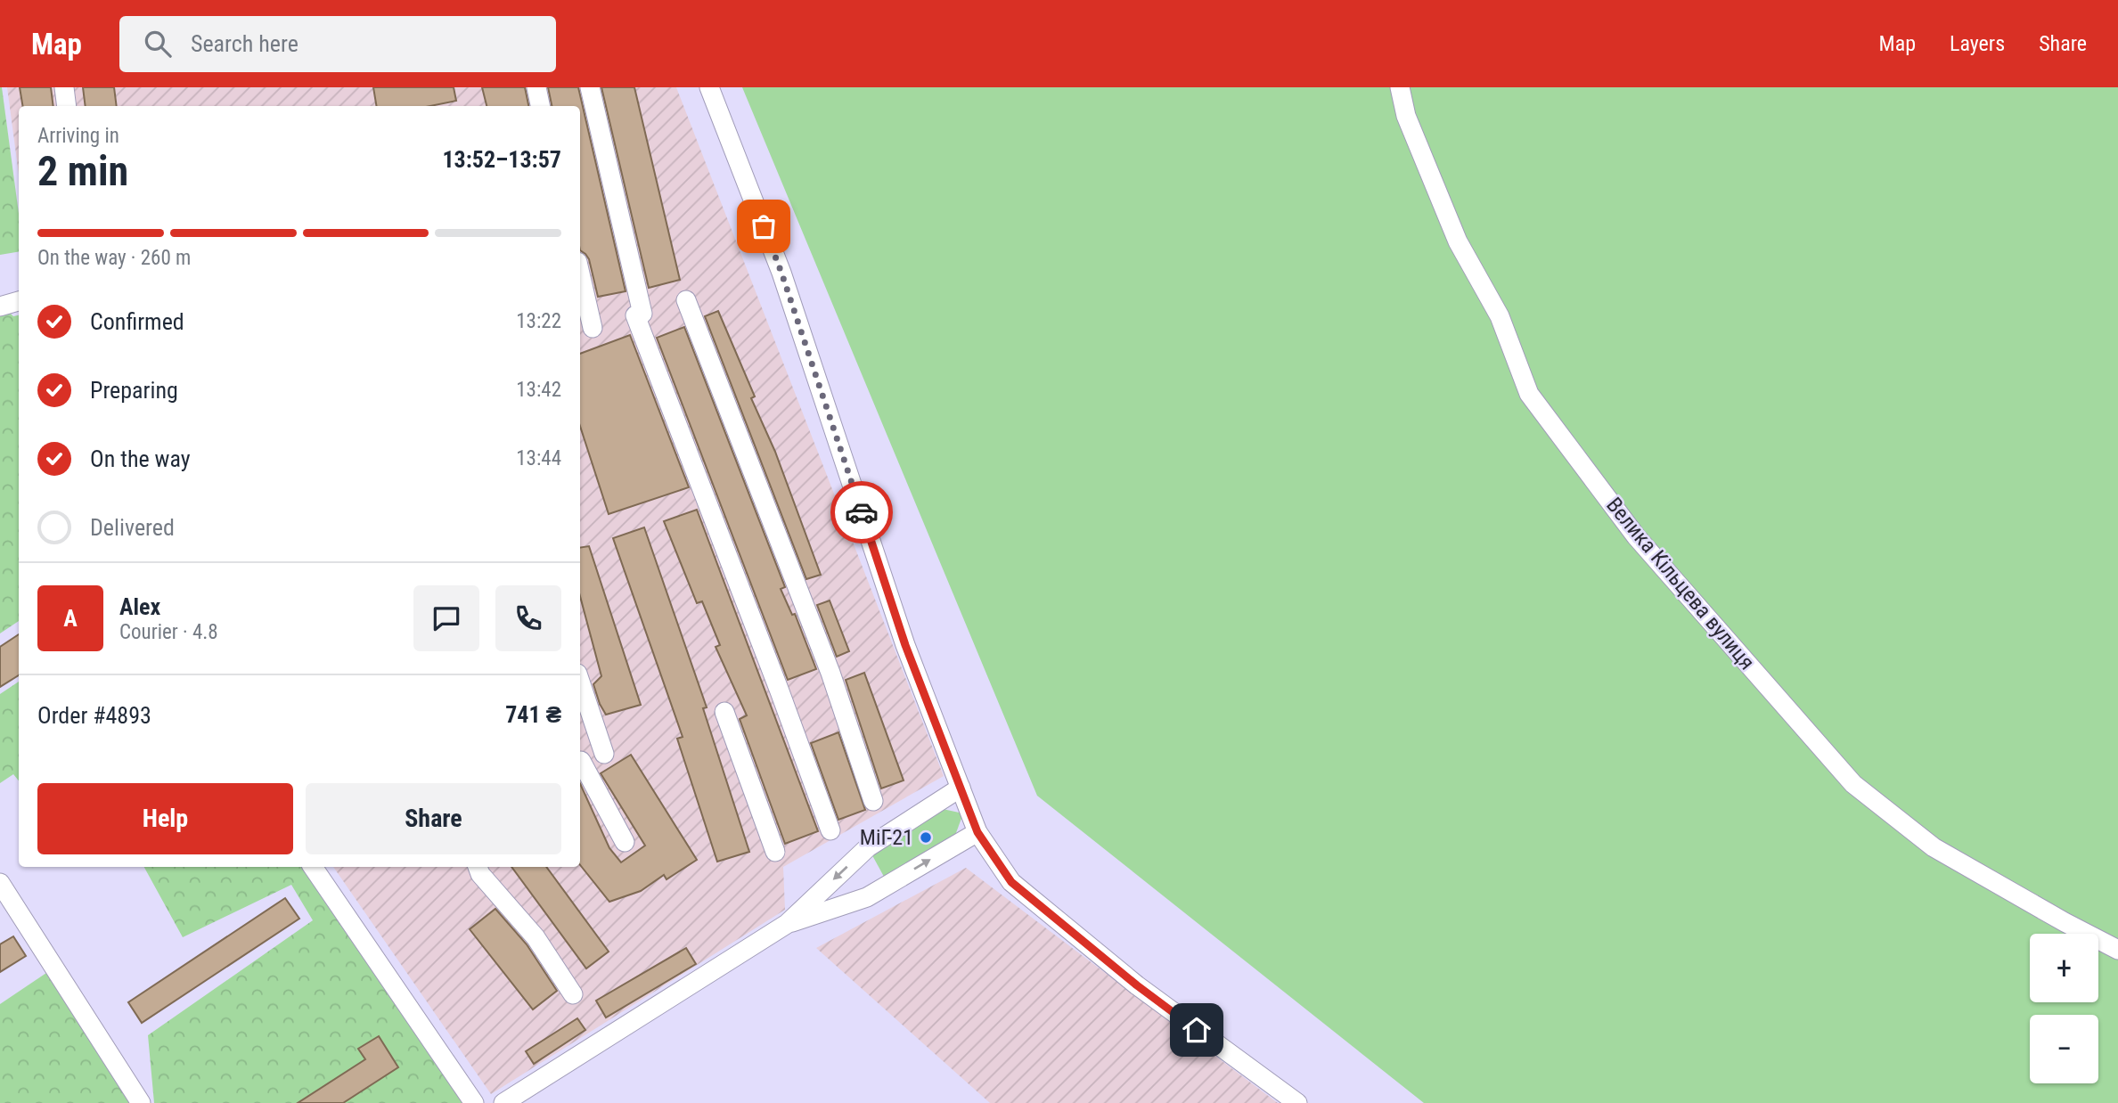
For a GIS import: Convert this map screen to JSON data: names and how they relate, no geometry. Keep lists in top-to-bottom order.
{
  "streets": {
    "street": ["Велика Кільцева вулиця"]
  },
  "places": ["МіГ-21"],
  "page": {
    "header": "Map",
    "search": "Search here",
    "nav": ["Map", "Layers", "Share"],
    "heading": ["2 min", "Arriving in", "13:52–13:57"],
    "panel": [
      "Alex",
      "Courier · 4.8",
      "Order #4893",
      "741 ₴"
    ],
    "bar": "On the way · 260 m",
    "list": [
      ["Confirmed", "13:22"],
      ["Preparing", "13:42"],
      ["On the way", "13:44"],
      "Delivered"
    ],
    "round": "A",
    "buttons": ["Help", "Share"],
    "map_buttons": ["+", "−"]
  }
}
